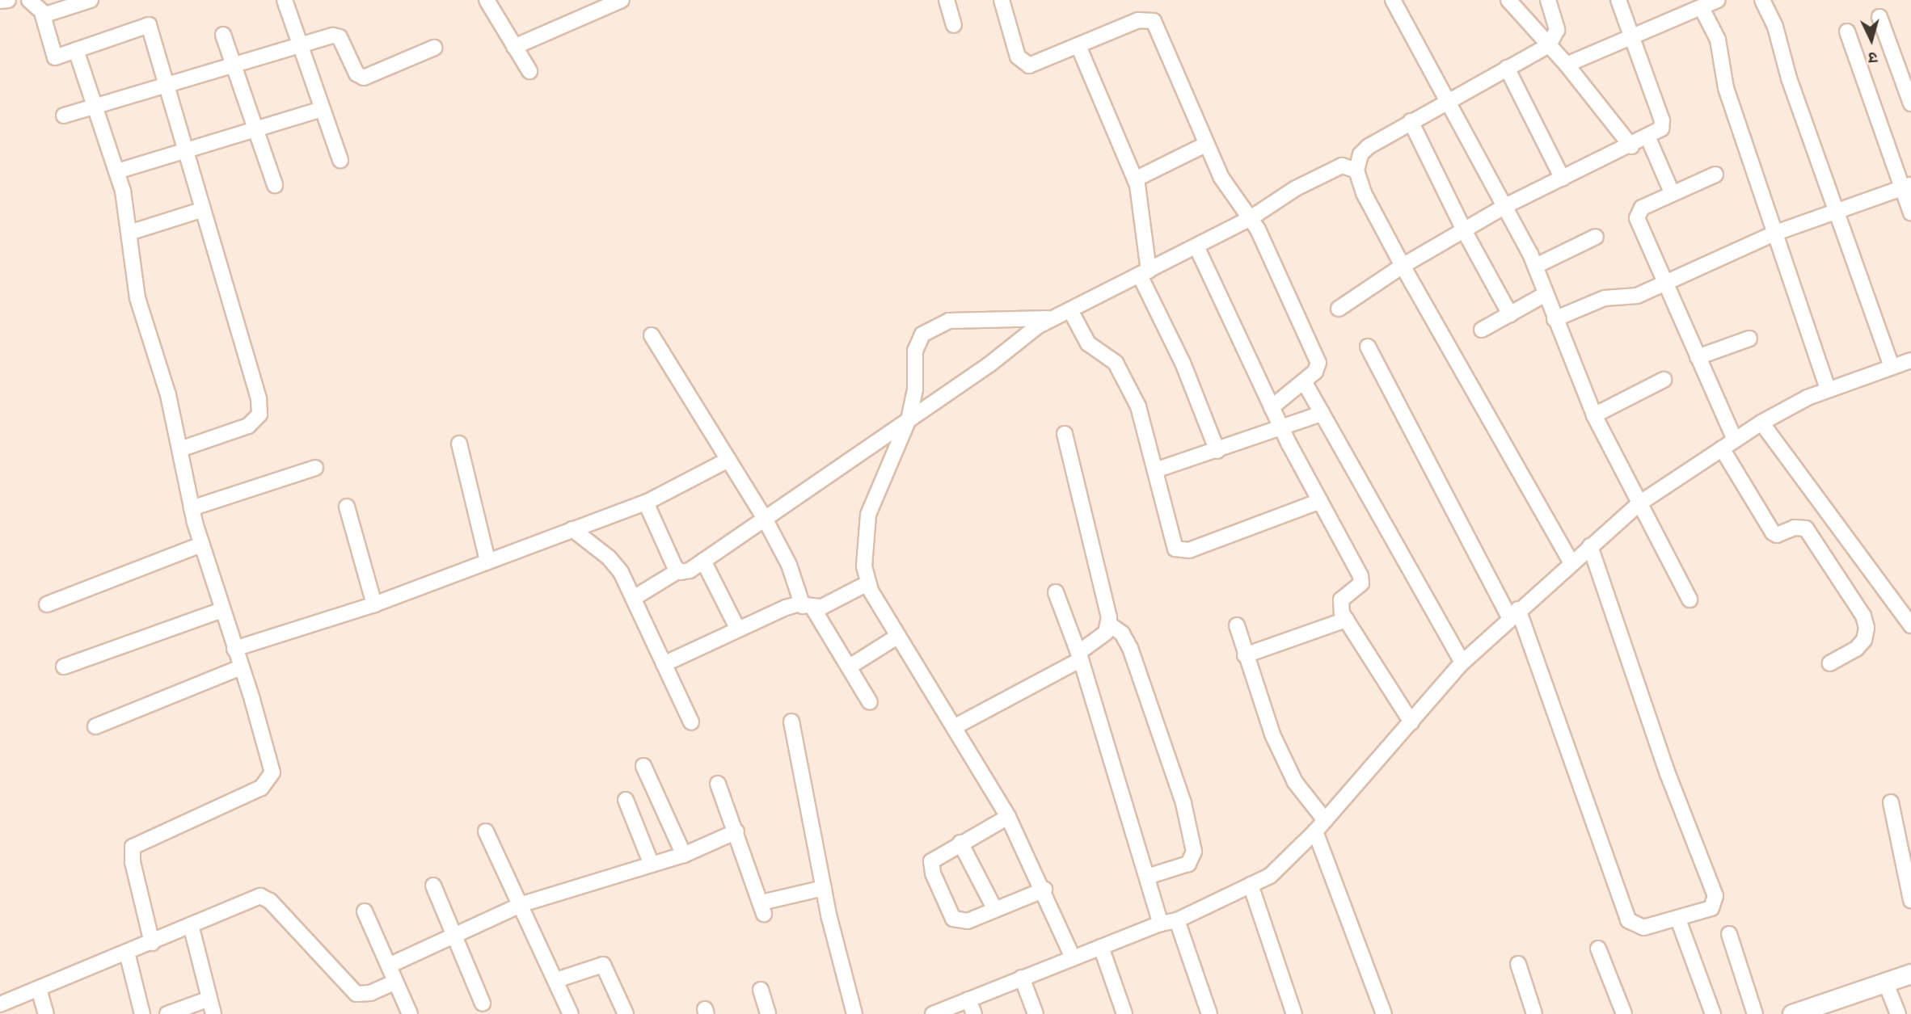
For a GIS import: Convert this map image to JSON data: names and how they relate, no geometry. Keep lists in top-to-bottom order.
{
  "north": "bottom"
}
